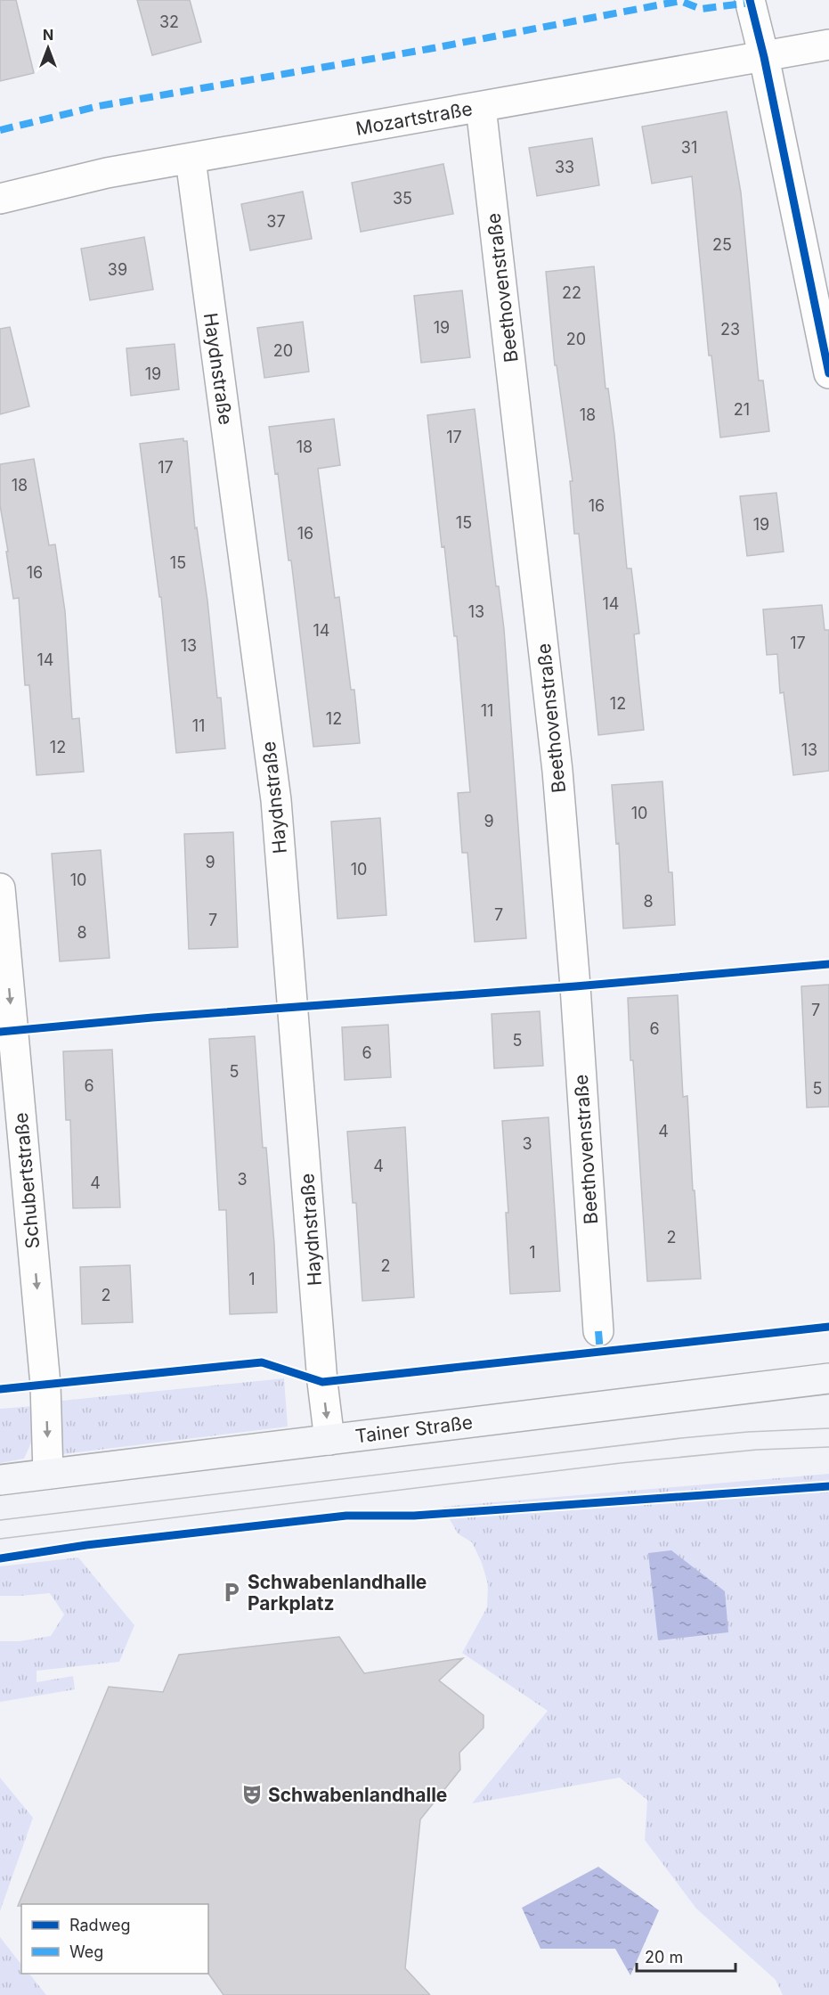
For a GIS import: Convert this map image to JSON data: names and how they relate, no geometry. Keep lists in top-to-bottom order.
{
  "streets": {
    "street": [
      "Mozartstraße",
      "Beethovenstraße",
      "Haydnstraße",
      "Schubertstraße",
      "Tainer Straße"
    ]
  },
  "crossings": [
    ["Mozartstraße", "Beethovenstraße"],
    ["Mozartstraße", "Haydnstraße"],
    ["Haydnstraße", "Tainer Straße"],
    ["Schubertstraße", "Tainer Straße"]
  ],
  "one_way": ["Haydnstraße", "Schubertstraße"],
  "places": {
    "parking": ["Schwabenlandhalle Parkplatz"],
    "theatre": ["Schwabenlandhalle"]
  },
  "house_numbers": [
    "32",
    "31",
    "33",
    "35",
    "37",
    "25",
    "39",
    "22",
    "19",
    "23",
    "20",
    "20",
    "19",
    "21",
    "18",
    "17",
    "18",
    "17",
    "18",
    "16",
    "15",
    "19",
    "16",
    "15",
    "16",
    "14",
    "13",
    "14",
    "17",
    "13",
    "14",
    "12",
    "11",
    "12",
    "11",
    "12",
    "13",
    "10",
    "9",
    "9",
    "10",
    "10",
    "8",
    "7",
    "7",
    "8",
    "7",
    "6",
    "5",
    "6",
    "5",
    "6",
    "5",
    "4",
    "3",
    "4",
    "3",
    "4",
    "2",
    "1",
    "2",
    "1",
    "2"
  ],
  "legend": ["Radweg", "Weg"],
  "scale_bar": "20 m",
  "north": "top"
}
